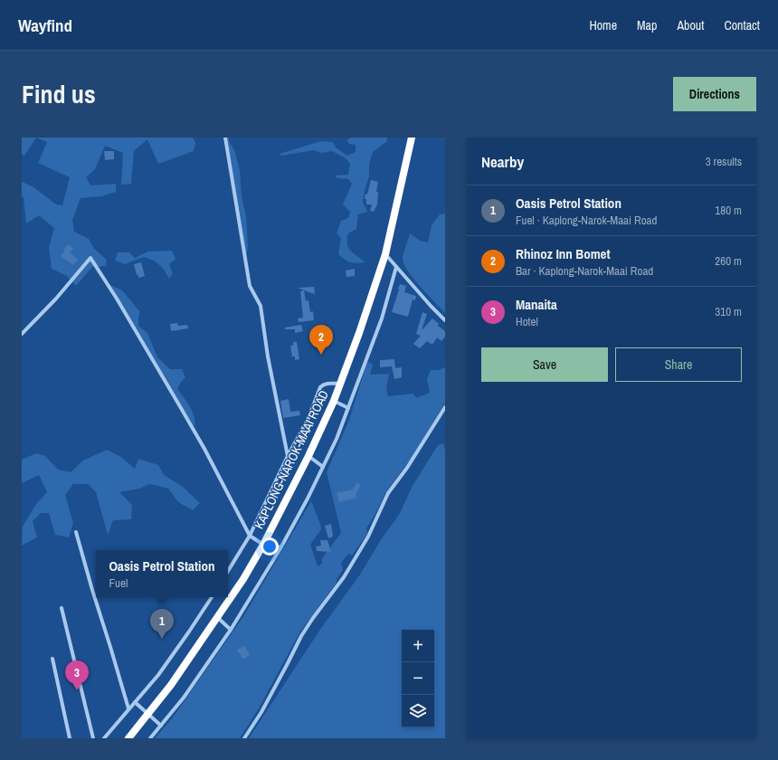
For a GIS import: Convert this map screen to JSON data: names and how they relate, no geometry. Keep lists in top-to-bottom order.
{
  "streets": {
    "highway": ["KAPLONG-NAROK-MAAI ROAD"]
  },
  "page": {
    "header": "Wayfind",
    "nav": [
      "Home",
      "Map",
      "About",
      "Contact"
    ],
    "title": "Find us",
    "buttons": [
      "Directions",
      ["Save", "Share"]
    ],
    "heading": ["Nearby", "3 results"],
    "list": [
      {
        "mark": "1",
        "name": "Oasis Petrol Station",
        "note": "Fuel · Kaplong-Narok-Maai Road",
        "value": "180 m"
      },
      {
        "mark": "2",
        "name": "Rhinoz Inn Bomet",
        "note": "Bar · Kaplong-Narok-Maai Road",
        "value": "260 m"
      },
      {
        "mark": "3",
        "name": "Manaita",
        "note": "Hotel",
        "value": "310 m"
      }
    ],
    "pins": ["2", "1", "3"],
    "popup": ["Oasis Petrol Station", "Fuel"],
    "map_buttons": ["+", "−"]
  }
}
